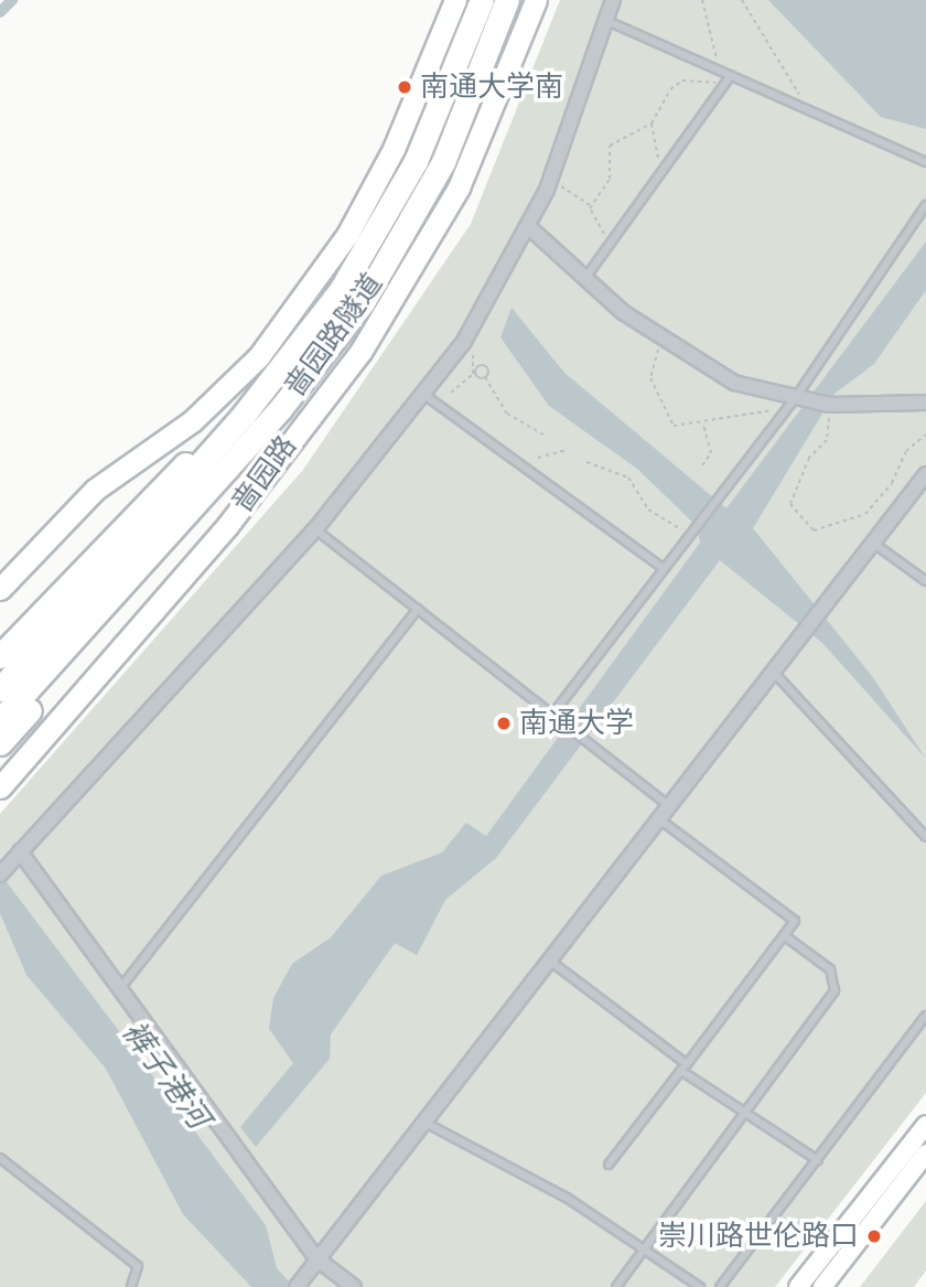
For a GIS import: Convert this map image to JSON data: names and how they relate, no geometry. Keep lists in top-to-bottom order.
{
  "streets": {
    "highway": ["啬园路隧道"],
    "main road": ["啬园路"]
  },
  "water": ["裤子港河"],
  "places": ["南通大学南", "南通大学", "崇川路世伦路口"]
}
